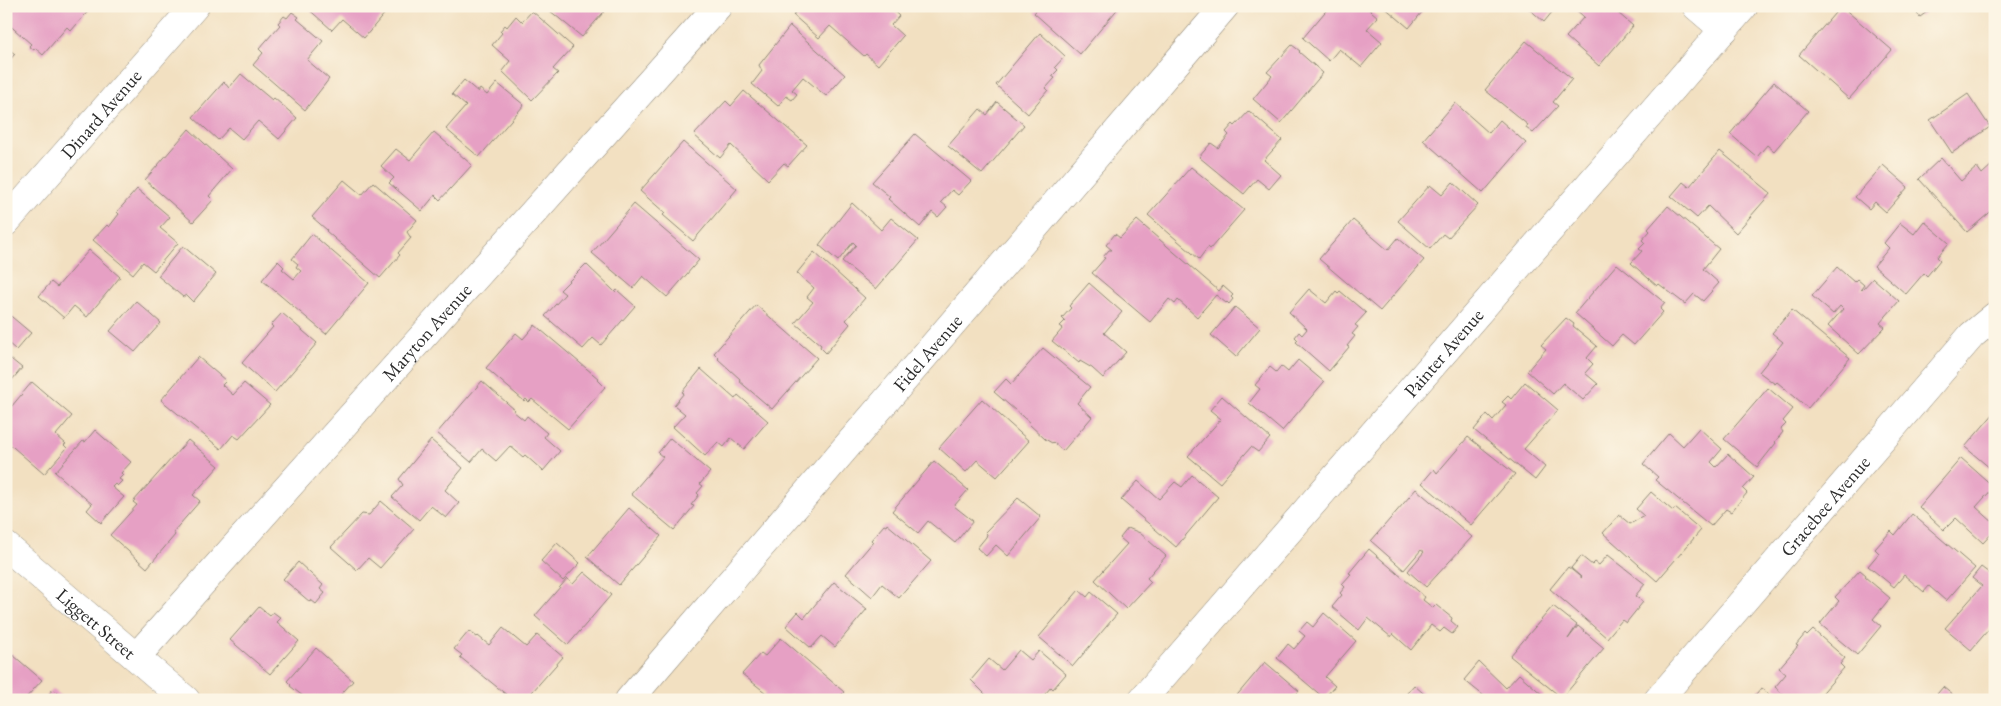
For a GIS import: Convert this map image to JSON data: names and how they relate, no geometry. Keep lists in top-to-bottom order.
{
  "streets": {
    "street": [
      "Dinard Avenue",
      "Maryton Avenue",
      "Fidel Avenue",
      "Painter Avenue",
      "Gracebee Avenue",
      "Liggett Street"
    ]
  },
  "crossings": [
    ["Maryton Avenue", "Liggett Street"]
  ]
}
